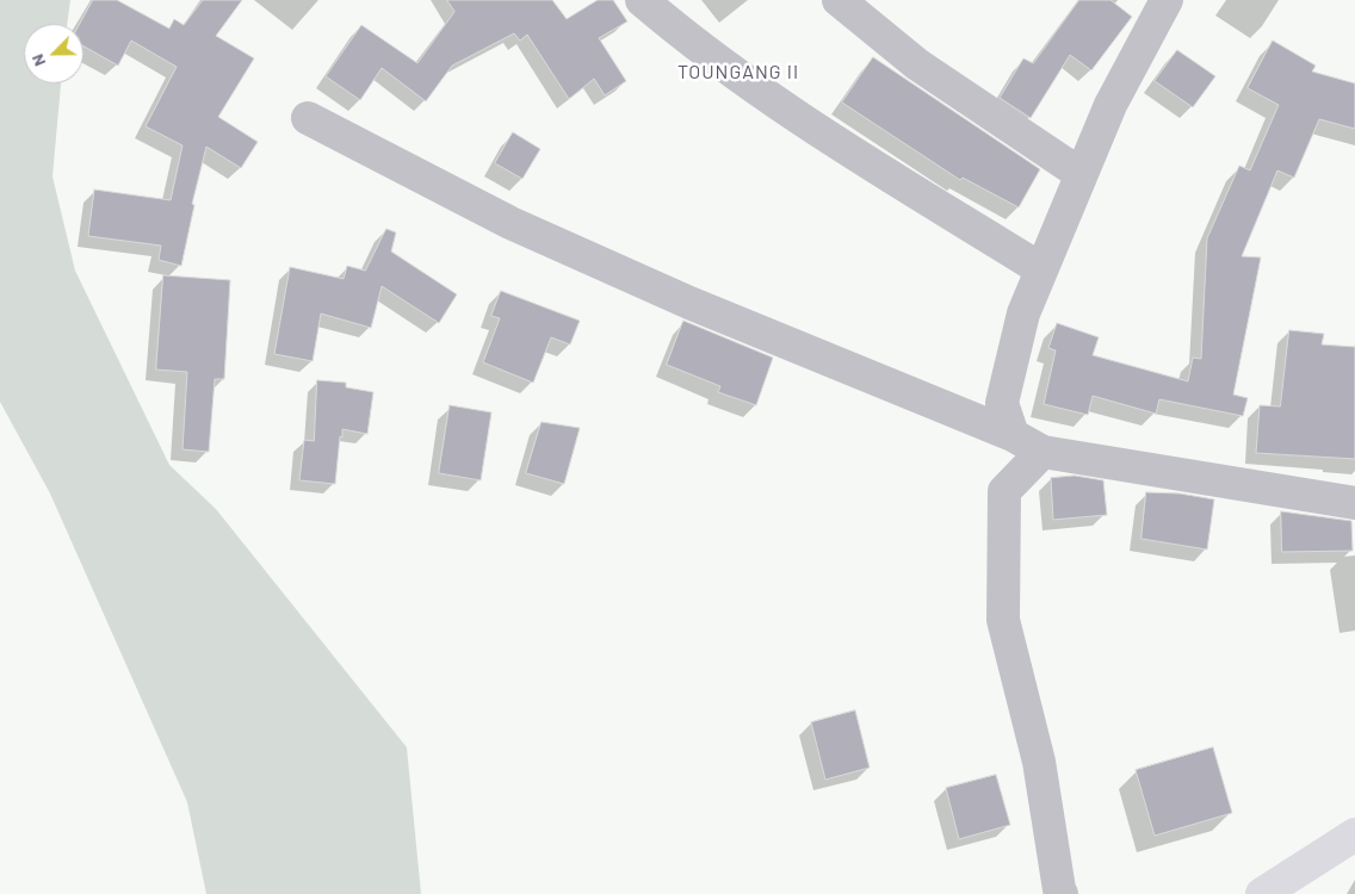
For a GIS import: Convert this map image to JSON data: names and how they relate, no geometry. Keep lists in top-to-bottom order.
{
  "districts": ["TOUNGANG II"],
  "north": "bottom left"
}
